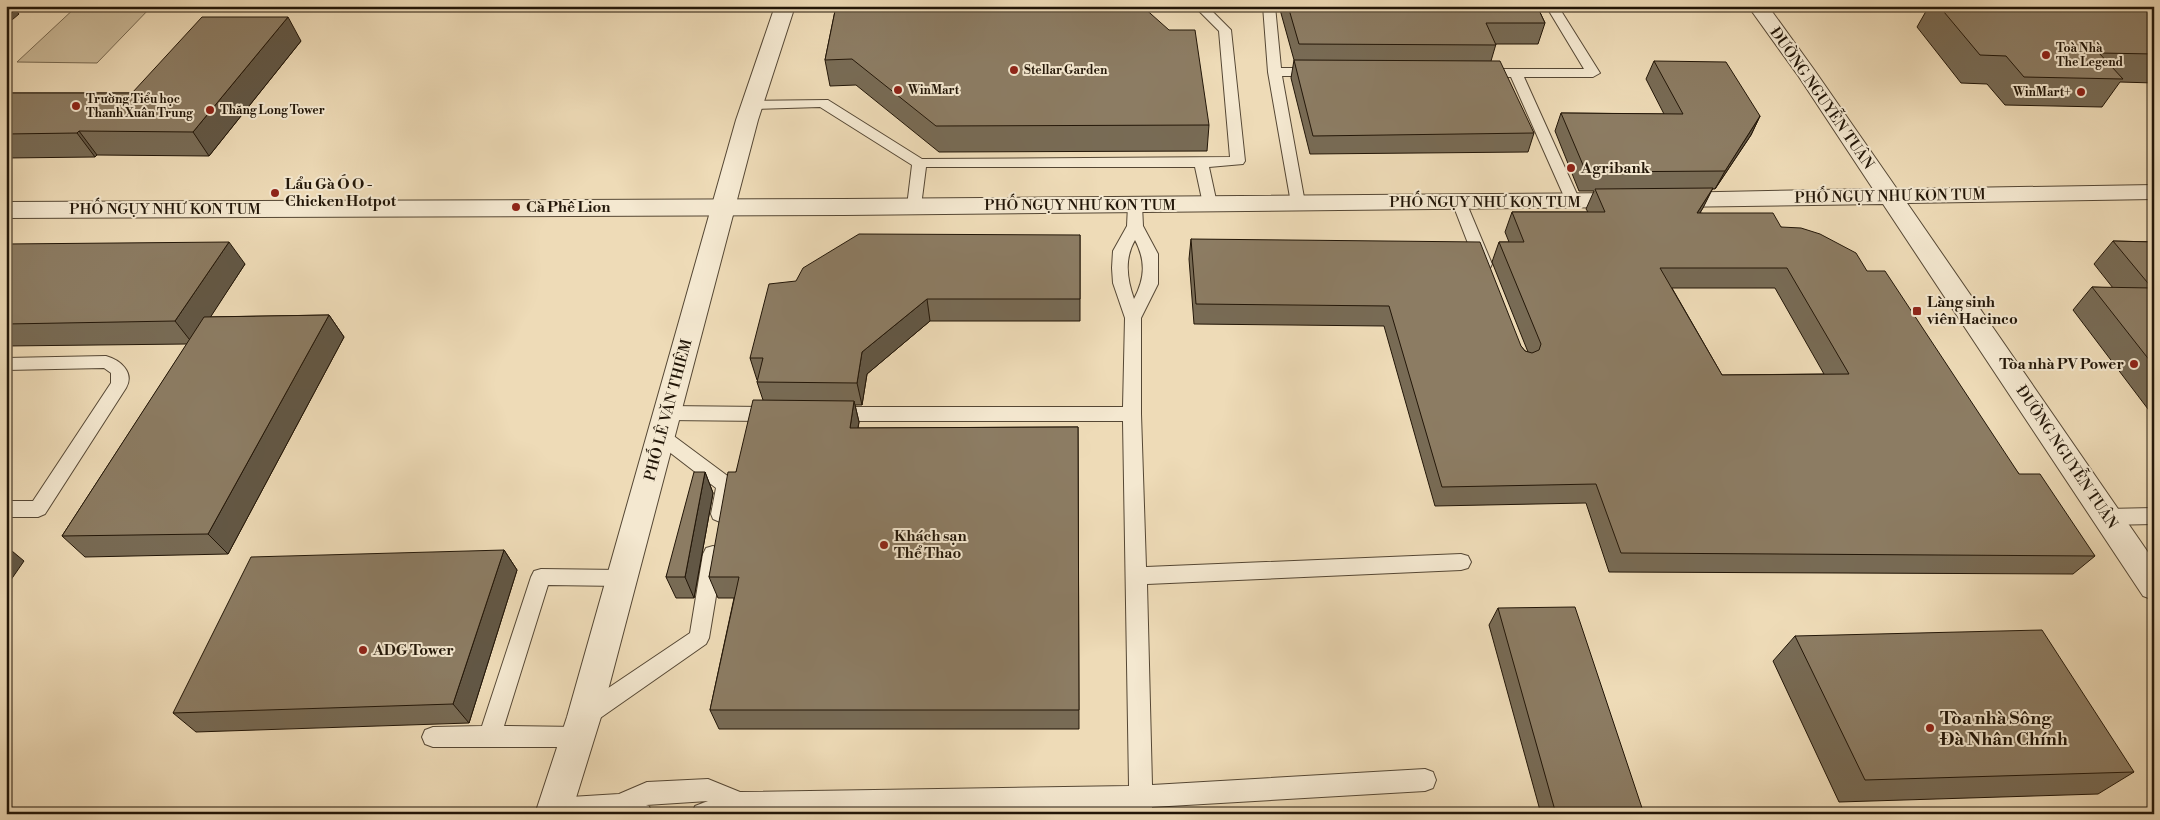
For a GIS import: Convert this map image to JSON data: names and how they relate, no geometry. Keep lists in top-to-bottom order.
{
  "streets": {
    "street": ["ĐƯỜNG NGUYỄN TUÂN", "PHỐ NGỤY NHƯ KON TUM", "PHỐ LÊ VĂN THIÊM"]
  },
  "crossings": [
    ["ĐƯỜNG NGUYỄN TUÂN", "PHỐ NGỤY NHƯ KON TUM"],
    ["PHỐ NGỤY NHƯ KON TUM", "PHỐ LÊ VĂN THIÊM"]
  ],
  "places": {
    "other": [
      "Toà Nhà The Legend",
      "Stellar Garden",
      "WinMart",
      "WinMart+",
      "Trường Tiểu học Thanh Xuân Trung",
      "Thăng Long Tower",
      "Agribank",
      "Lẩu Gà Ó O - Chicken Hotpot",
      "Cà Phê Lion",
      "Tòa nhà PV Power",
      "Khách sạn Thể Thao",
      "ADG Tower",
      "Tòa nhà Sông Đà Nhân Chính"
    ],
    "transit": ["Làng sinh viên Hacinco"]
  }
}
